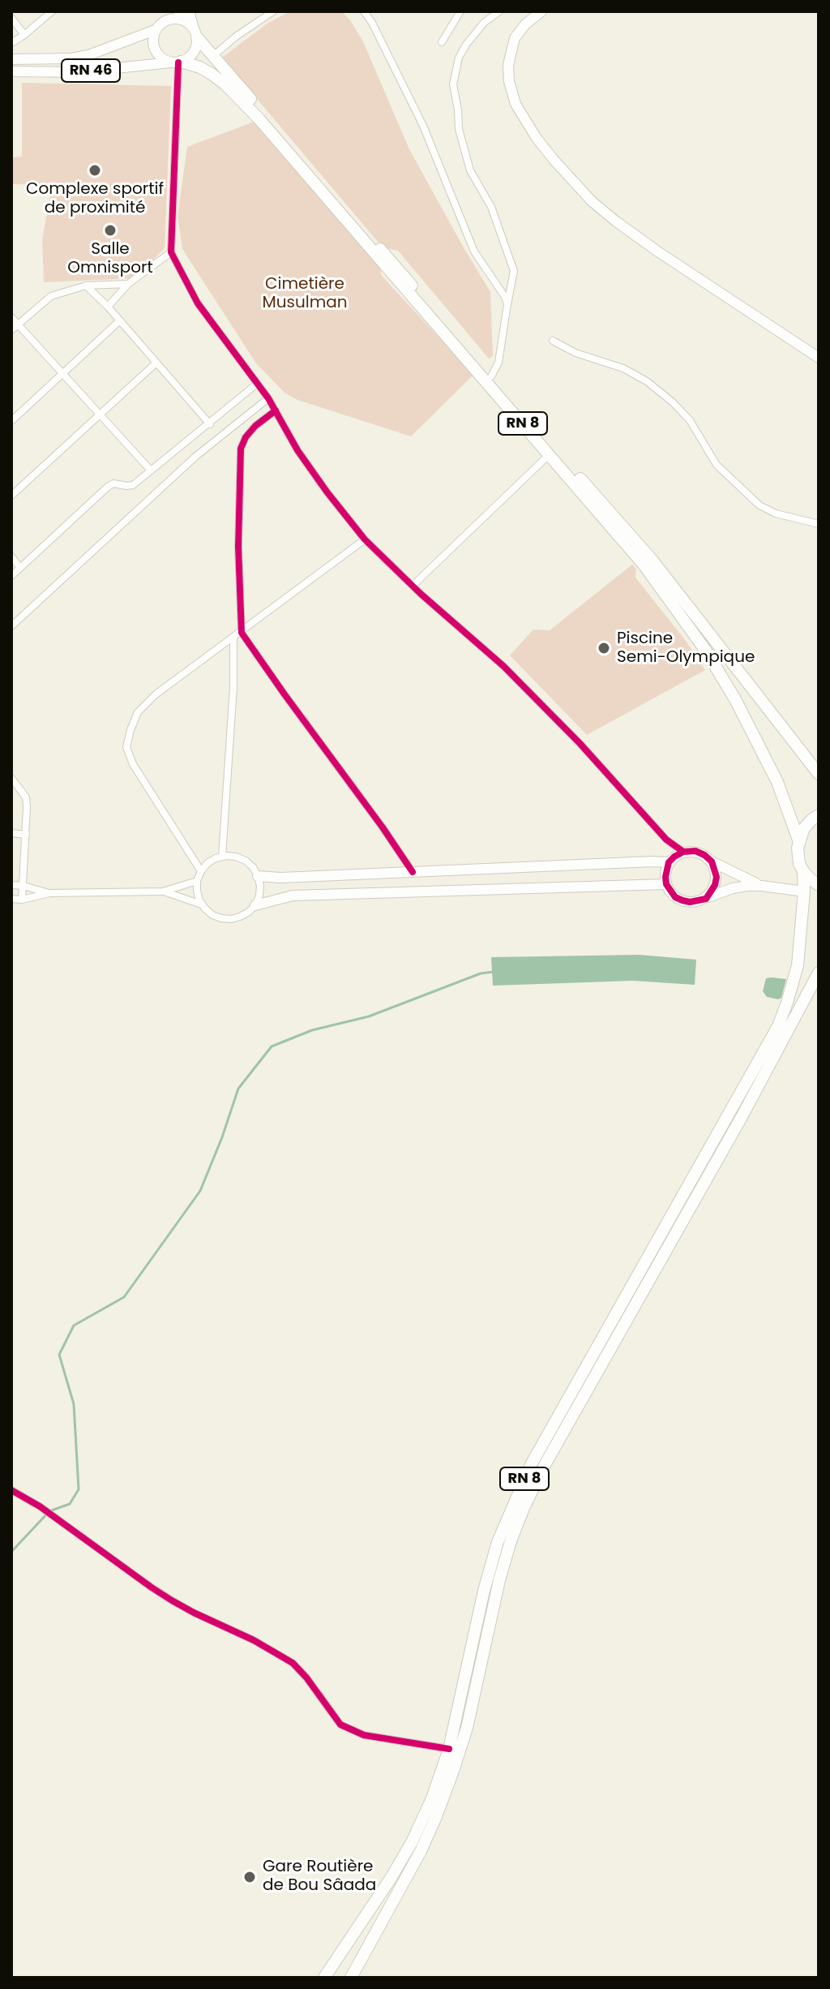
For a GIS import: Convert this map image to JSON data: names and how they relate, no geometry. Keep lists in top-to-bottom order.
{
  "streets": {
    "highway": ["RN 8"],
    "street": ["RN 46"]
  },
  "crossings": [
    ["RN 46", "RN 8"]
  ],
  "parks": ["Cimetière Musulman"],
  "places": [
    "Complexe sportif de proximité",
    "Salle Omnisport",
    "Piscine Semi-Olympique",
    "Gare Routière de Bou Sâada"
  ]
}
